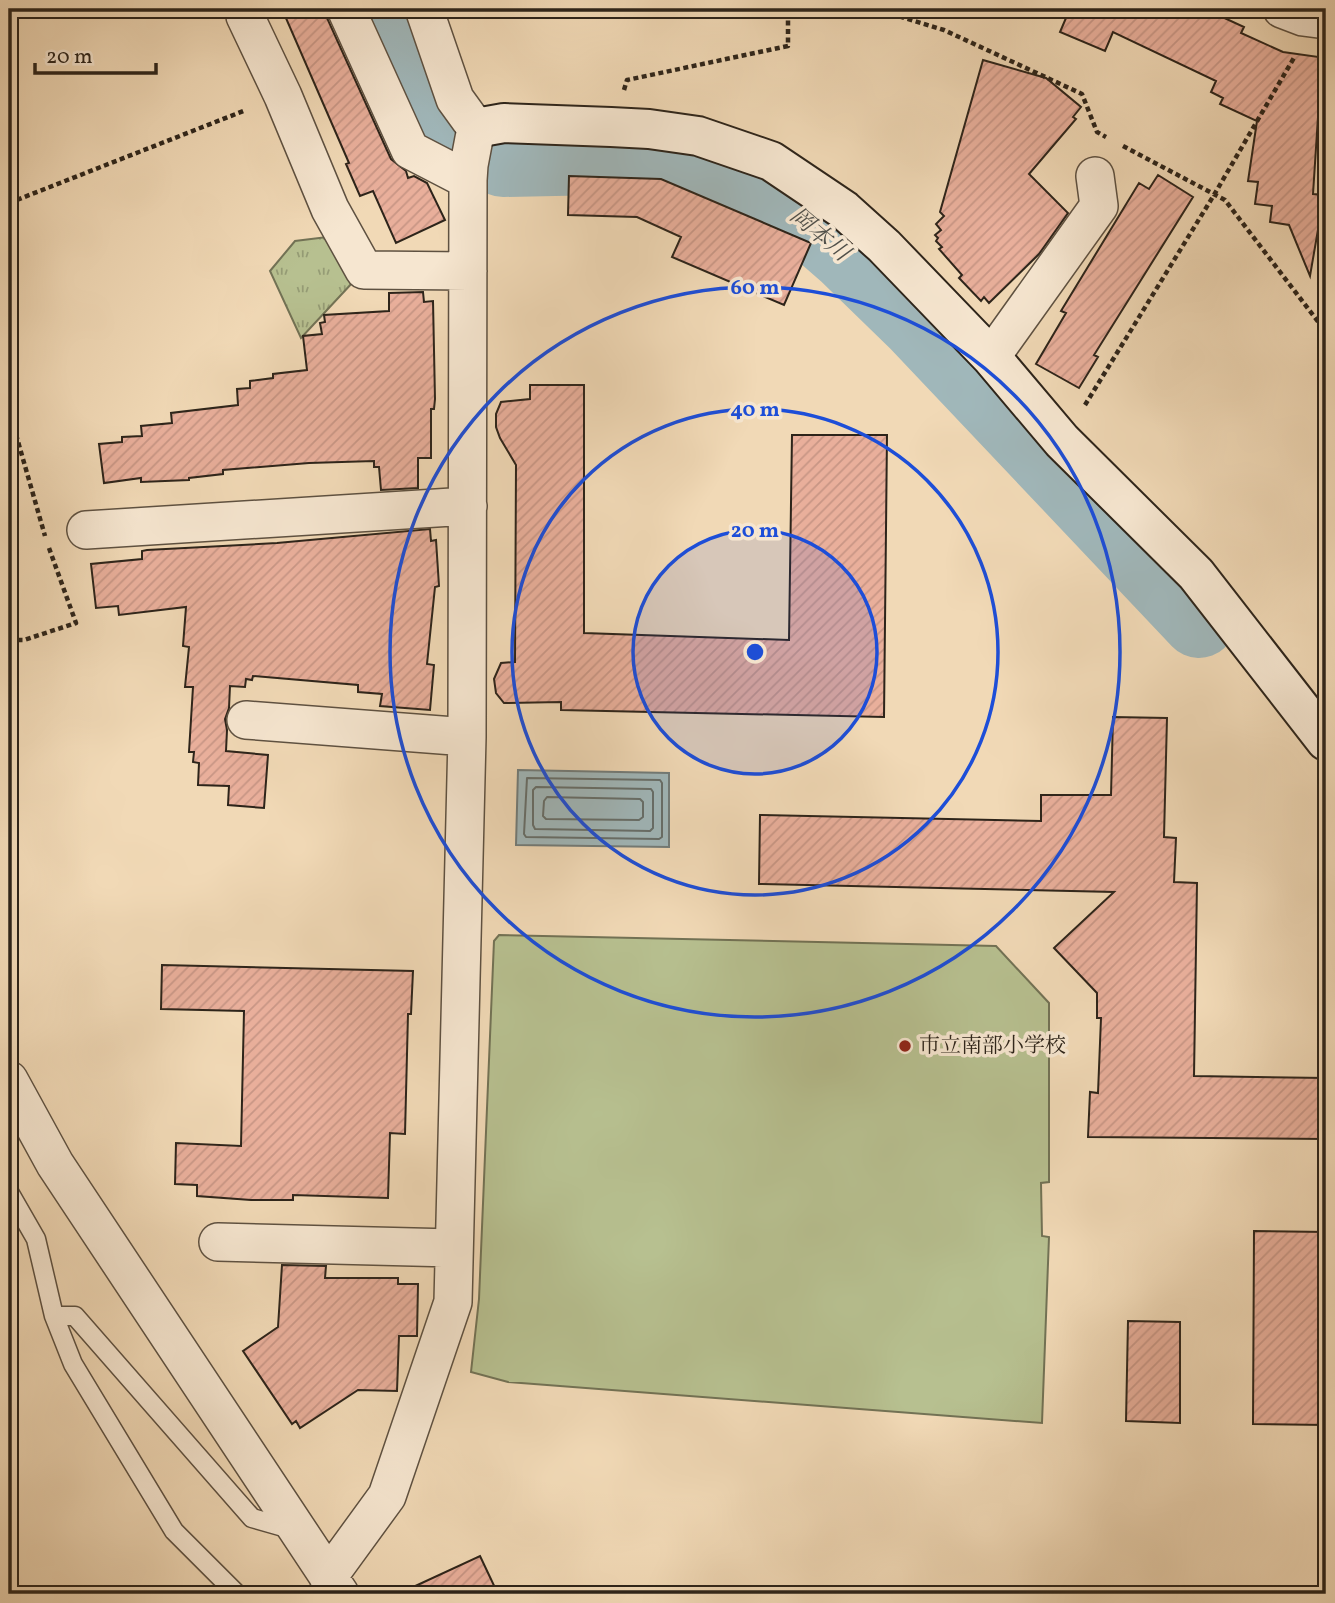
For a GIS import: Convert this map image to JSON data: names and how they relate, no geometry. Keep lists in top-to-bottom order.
{
  "water": ["岡本川"],
  "places": ["市立南部小学校"],
  "scale_bar": "20 m",
  "rings": ["60 m", "40 m", "20 m"]
}
